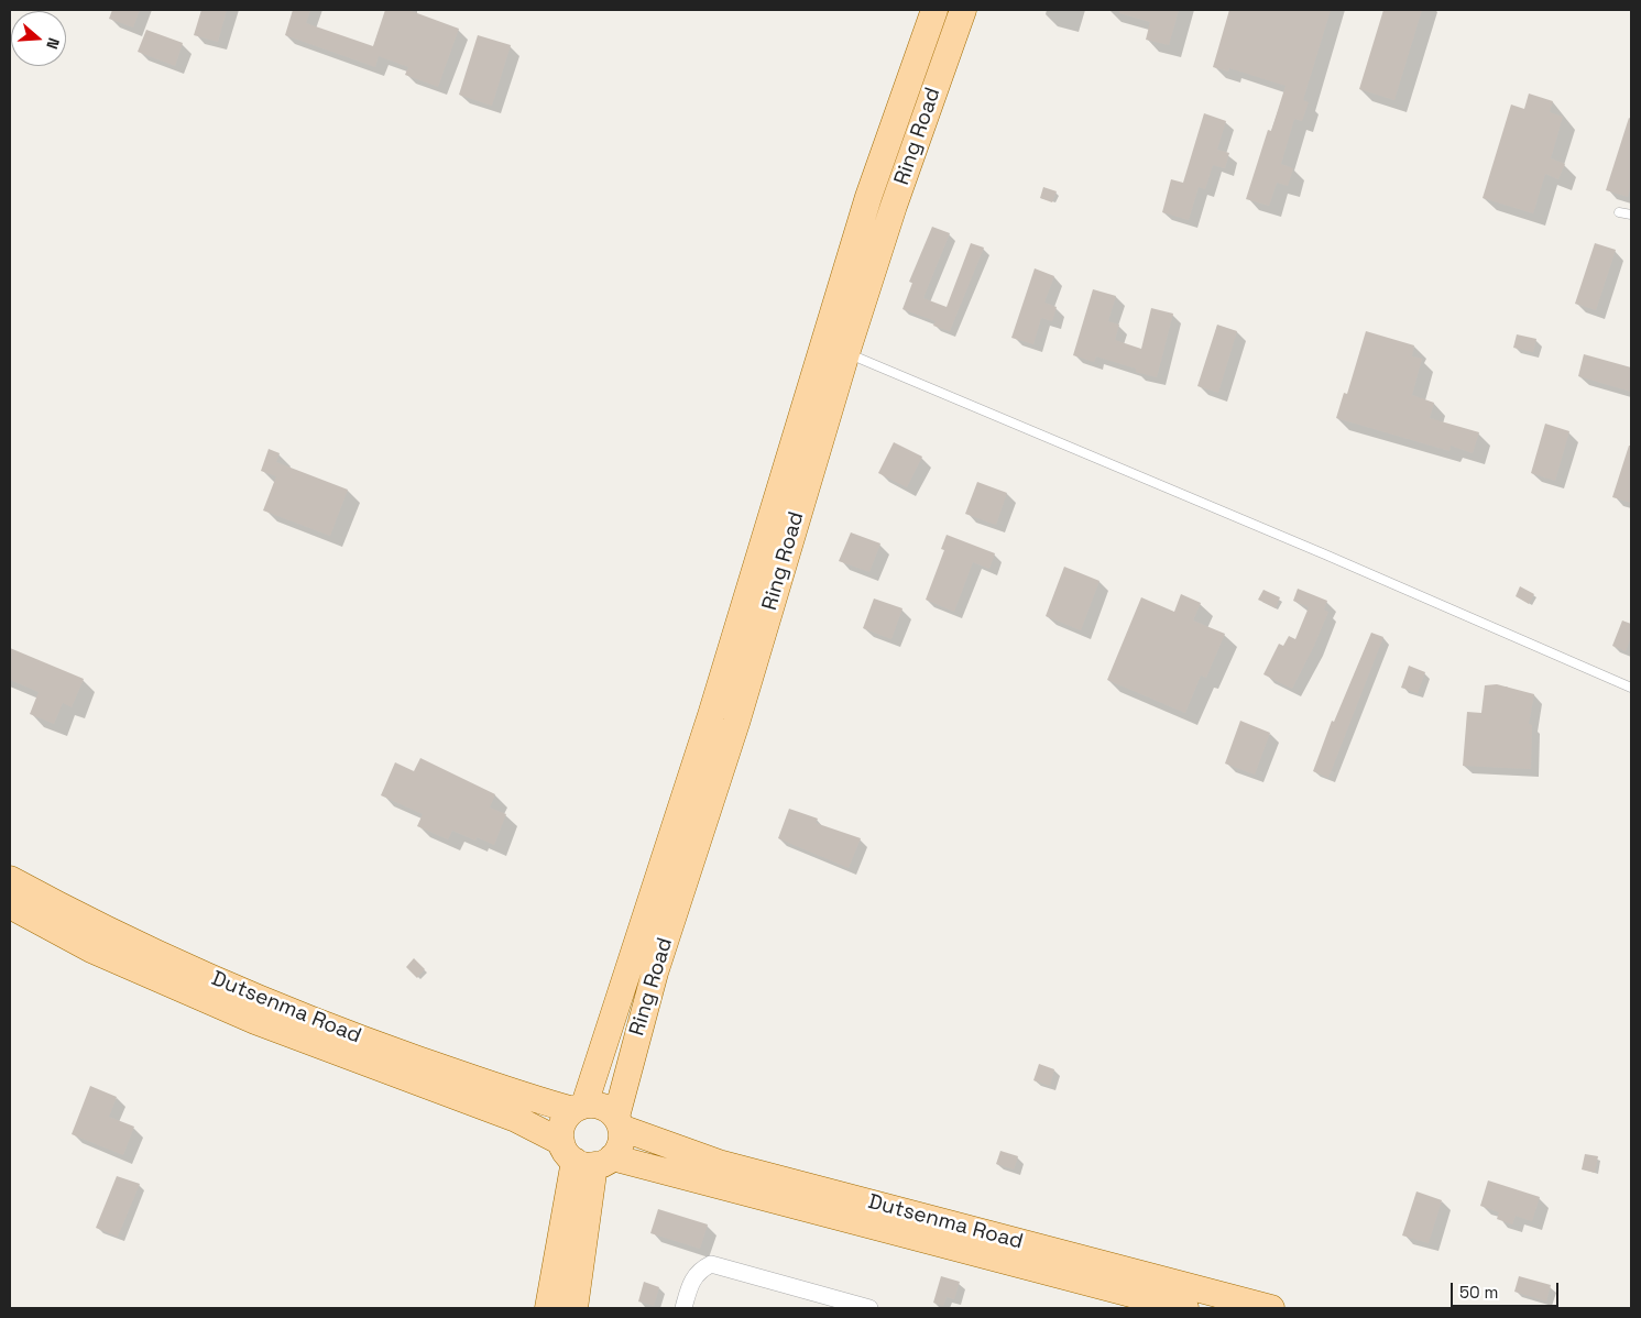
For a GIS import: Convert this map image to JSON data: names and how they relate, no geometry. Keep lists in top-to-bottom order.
{
  "streets": {
    "main road": ["Ring Road", "Dutsenma Road"]
  },
  "crossings": [
    ["Ring Road", "Dutsenma Road"]
  ],
  "scale_bar": "50 m",
  "north": "right"
}
